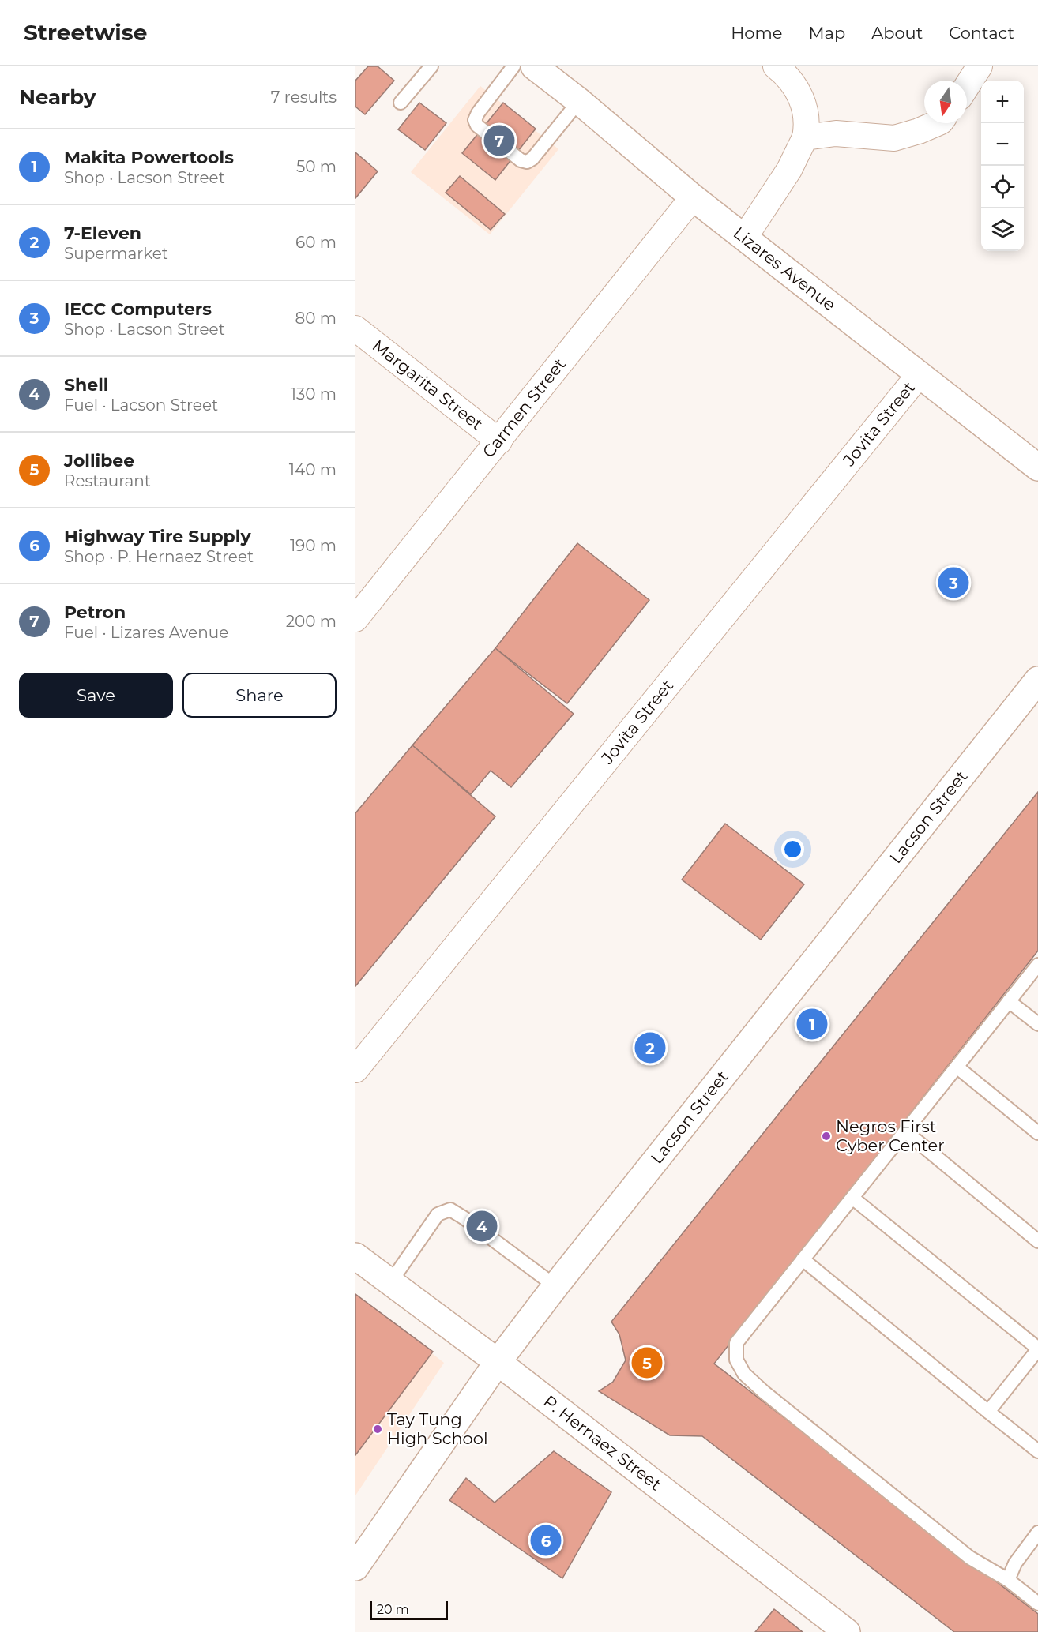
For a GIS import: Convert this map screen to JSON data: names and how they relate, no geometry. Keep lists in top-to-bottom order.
{
  "streets": {
    "main road": ["Lizares Avenue", "Lacson Street", "P. Hernaez Street"],
    "street": ["Margarita Street", "Carmen Street", "Jovita Street"]
  },
  "crossings": [
    ["Lizares Avenue", "Carmen Street"],
    ["Lizares Avenue", "Jovita Street"],
    ["Margarita Street", "Carmen Street"],
    ["Lacson Street", "P. Hernaez Street"]
  ],
  "places": ["Negros First Cyber Center", "Tay Tung High School"],
  "scale_bar": "20 m",
  "north": "bottom",
  "page": {
    "header": "Streetwise",
    "nav": [
      "Home",
      "Map",
      "About",
      "Contact"
    ],
    "heading": ["Nearby", "7 results"],
    "map_buttons": ["+", "−"],
    "pins": [
      "7",
      "3",
      "1",
      "2",
      "4",
      "5",
      "6"
    ],
    "list": [
      {
        "mark": "1",
        "name": "Makita Powertools",
        "note": "Shop · Lacson Street",
        "value": "50 m"
      },
      {
        "mark": "2",
        "name": "7-Eleven",
        "note": "Supermarket",
        "value": "60 m"
      },
      {
        "mark": "3",
        "name": "IECC Computers",
        "note": "Shop · Lacson Street",
        "value": "80 m"
      },
      {
        "mark": "4",
        "name": "Shell",
        "note": "Fuel · Lacson Street",
        "value": "130 m"
      },
      {
        "mark": "5",
        "name": "Jollibee",
        "note": "Restaurant",
        "value": "140 m"
      },
      {
        "mark": "6",
        "name": "Highway Tire Supply",
        "note": "Shop · P. Hernaez Street",
        "value": "190 m"
      },
      {
        "mark": "7",
        "name": "Petron",
        "note": "Fuel · Lizares Avenue",
        "value": "200 m"
      }
    ],
    "buttons": ["Save", "Share"],
    "scale": "20 m"
  }
}
